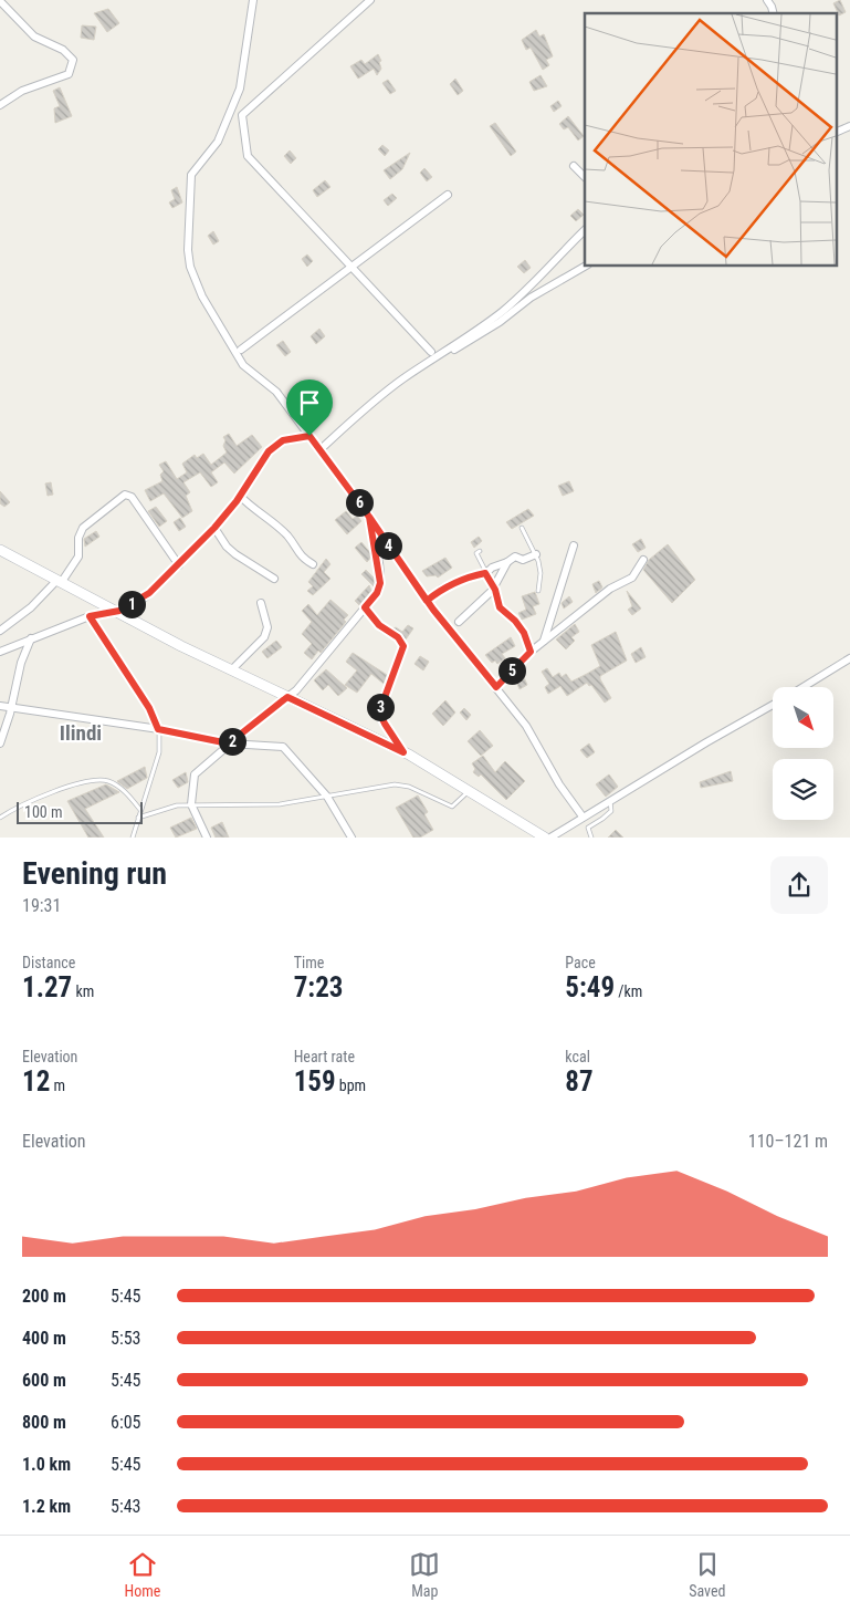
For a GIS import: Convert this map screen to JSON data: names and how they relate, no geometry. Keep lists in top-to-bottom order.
{
  "districts": ["Ilindi"],
  "scale_bar": "100 m",
  "north": "bottom right",
  "page": {
    "pins": [
      "6",
      "4",
      "1",
      "5",
      "3",
      "2"
    ],
    "scale": "100 m",
    "heading": ["Evening run", "19:31"],
    "stats": [
      ["Distance", "1.27 km"],
      ["Time", "7:23"],
      ["Pace", "5:49 /km"],
      ["Elevation", "12 m"],
      ["Heart rate", "159 bpm"],
      ["kcal", "87"]
    ],
    "chart": ["Elevation", "110–121 m"],
    "list": [
      {
        "name": "200 m",
        "note": "5:45"
      },
      {
        "name": "400 m",
        "note": "5:53"
      },
      {
        "name": "600 m",
        "note": "5:45"
      },
      {
        "name": "800 m",
        "note": "6:05"
      },
      {
        "name": "1.0 km",
        "note": "5:45"
      },
      {
        "name": "1.2 km",
        "note": "5:43"
      }
    ],
    "tabs": ["Home", "Map", "Saved"]
  }
}
